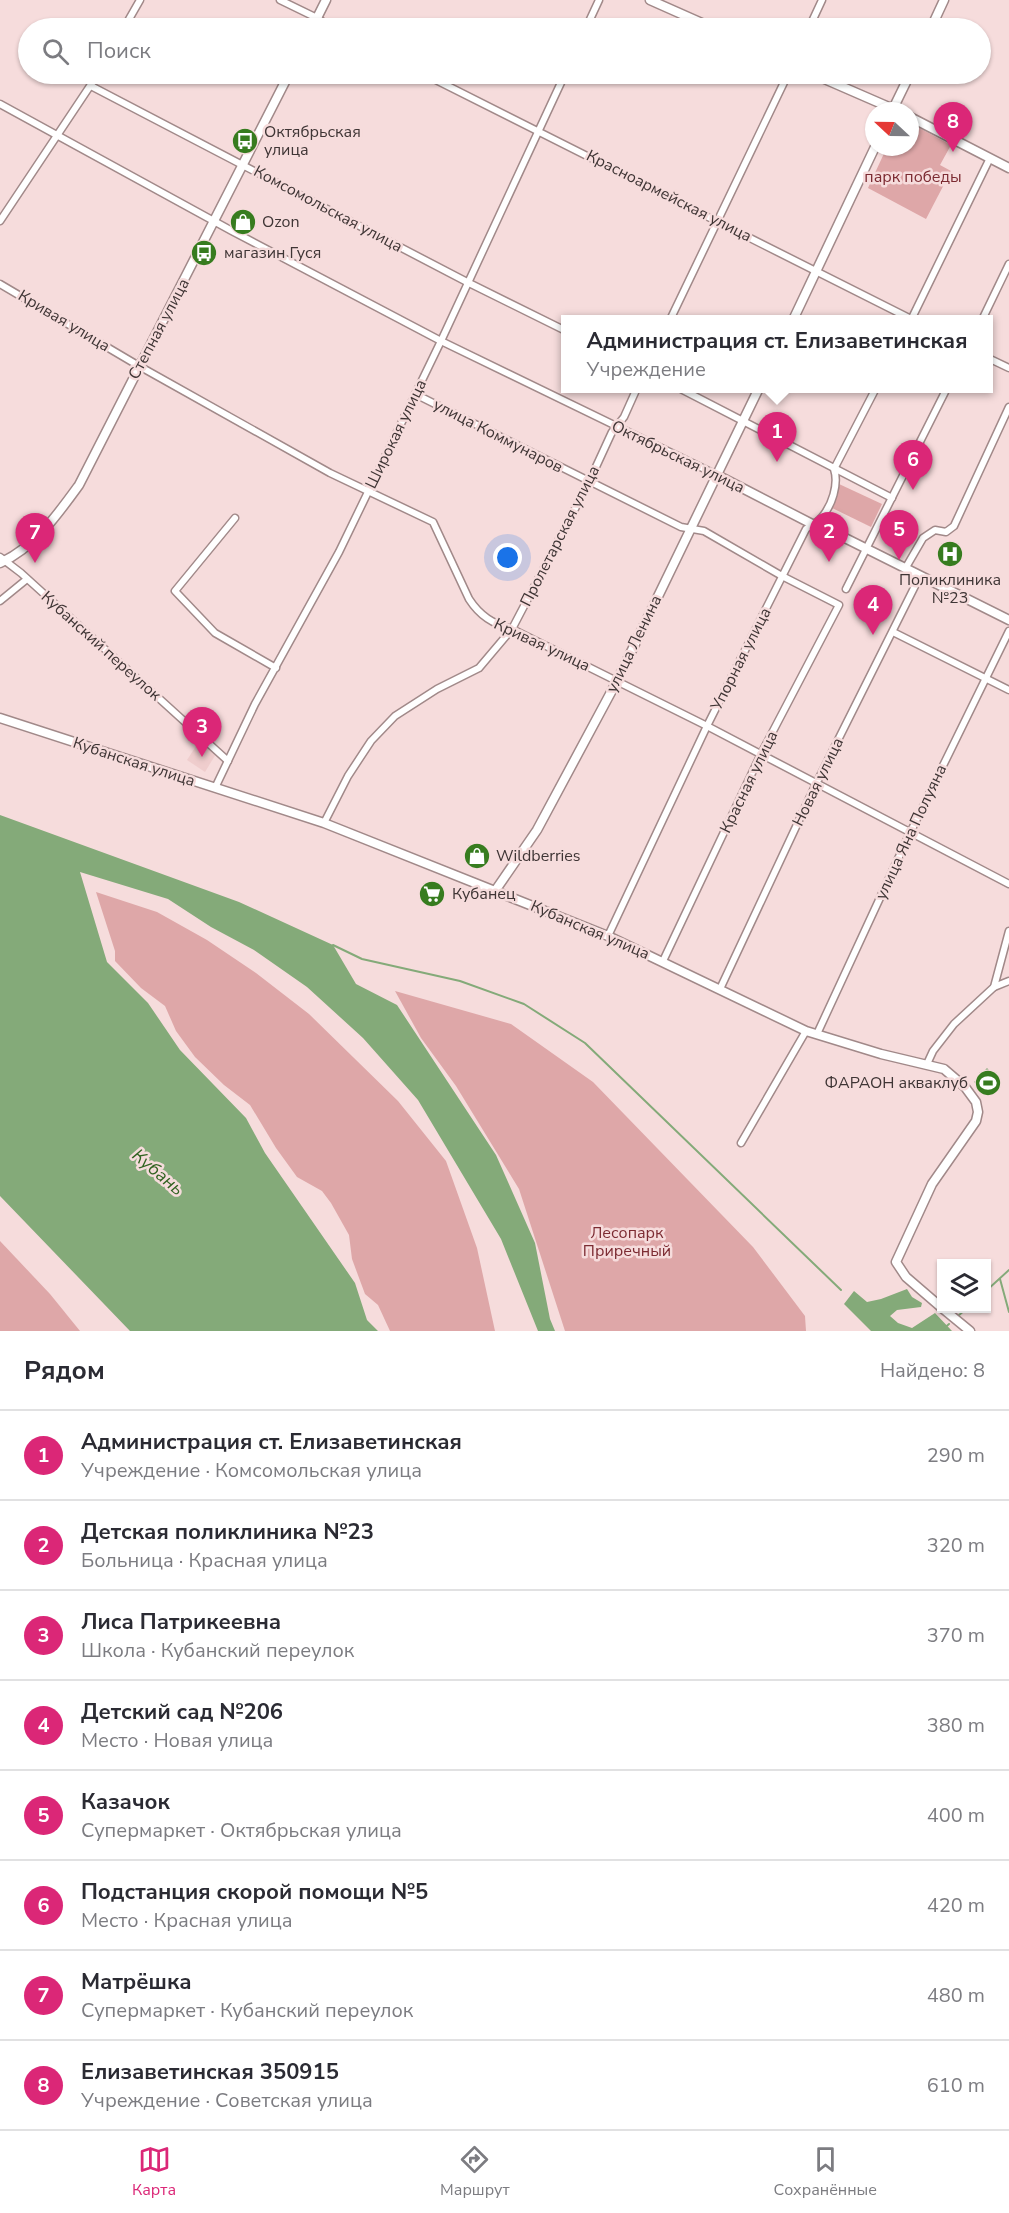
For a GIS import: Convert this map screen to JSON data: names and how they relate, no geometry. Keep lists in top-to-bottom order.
{
  "streets": {
    "street": [
      "Красноармейская улица",
      "Комсомольская улица",
      "Кривая улица",
      "Степная улица",
      "Широкая улица",
      "улица Коммунаров",
      "Октябрьская улица",
      "Пролетарская улица",
      "улица Ленина",
      "Кубанский переулок",
      "Упорная улица",
      "Кубанская улица",
      "Красная улица",
      "Новая улица",
      "улица Яна Полуяна"
    ]
  },
  "crossings": [
    ["Красноармейская улица", "Широкая улица"],
    ["Комсомольская улица", "Степная улица"],
    ["Комсомольская улица", "Широкая улица"],
    ["Кривая улица", "Степная улица"],
    ["Кривая улица", "Широкая улица"],
    ["Кривая улица", "Пролетарская улица"],
    ["Кривая улица", "улица Ленина"],
    ["Кривая улица", "Упорная улица"],
    ["Кривая улица", "Красная улица"],
    ["Кривая улица", "Новая улица"],
    ["Кривая улица", "улица Яна Полуяна"],
    ["Степная улица", "Октябрьская улица"],
    ["Степная улица", "Кубанский переулок"],
    ["Широкая улица", "улица Коммунаров"],
    ["Широкая улица", "Октябрьская улица"],
    ["Широкая улица", "Кубанский переулок"],
    ["Широкая улица", "Кубанская улица"],
    ["улица Коммунаров", "Пролетарская улица"],
    ["улица Коммунаров", "улица Ленина"],
    ["улица Коммунаров", "Упорная улица"],
    ["улица Коммунаров", "Красная улица"],
    ["Октябрьская улица", "Пролетарская улица"],
    ["Октябрьская улица", "улица Ленина"],
    ["Октябрьская улица", "Упорная улица"],
    ["Октябрьская улица", "Новая улица"],
    ["Пролетарская улица", "Кубанская улица"],
    ["улица Ленина", "Кубанская улица"],
    ["Упорная улица", "Кубанская улица"],
    ["Кубанская улица", "Красная улица"],
    ["Кубанская улица", "Новая улица"],
    ["Кубанская улица", "улица Яна Полуяна"]
  ],
  "water": ["Кубань"],
  "parks": ["парк победы", "Лесопарк Приречный"],
  "places": {
    "bus stop": ["Октябрьская улица", "магазин Гуся"],
    "shop": ["Ozon", "Wildberries"],
    "hospital": ["Поликлиника №23"],
    "supermarket": ["Кубанец"],
    "sports": ["ФАРАОН акваклуб"]
  },
  "north": "left",
  "page": {
    "search": "Поиск",
    "pins": [
      "8",
      "1",
      "6",
      "5",
      "2",
      "7",
      "4",
      "3"
    ],
    "popup": ["Администрация ст. Елизаветинская", "Учреждение"],
    "heading": ["Рядом", "Найдено: 8"],
    "list": [
      {
        "mark": "1",
        "name": "Администрация ст. Елизаветинская",
        "note": "Учреждение · Комсомольская улица",
        "value": "290 m"
      },
      {
        "mark": "2",
        "name": "Детская поликлиника №23",
        "note": "Больница · Красная улица",
        "value": "320 m"
      },
      {
        "mark": "3",
        "name": "Лиса Патрикеевна",
        "note": "Школа · Кубанский переулок",
        "value": "370 m"
      },
      {
        "mark": "4",
        "name": "Детский сад №206",
        "note": "Место · Новая улица",
        "value": "380 m"
      },
      {
        "mark": "5",
        "name": "Казачок",
        "note": "Супермаркет · Октябрьская улица",
        "value": "400 m"
      },
      {
        "mark": "6",
        "name": "Подстанция скорой помощи №5",
        "note": "Место · Красная улица",
        "value": "420 m"
      },
      {
        "mark": "7",
        "name": "Матрёшка",
        "note": "Супермаркет · Кубанский переулок",
        "value": "480 m"
      },
      {
        "mark": "8",
        "name": "Елизаветинская 350915",
        "note": "Учреждение · Советская улица",
        "value": "610 m"
      }
    ],
    "nav": ["Карта", "Маршрут", "Сохранённые"]
  }
}
